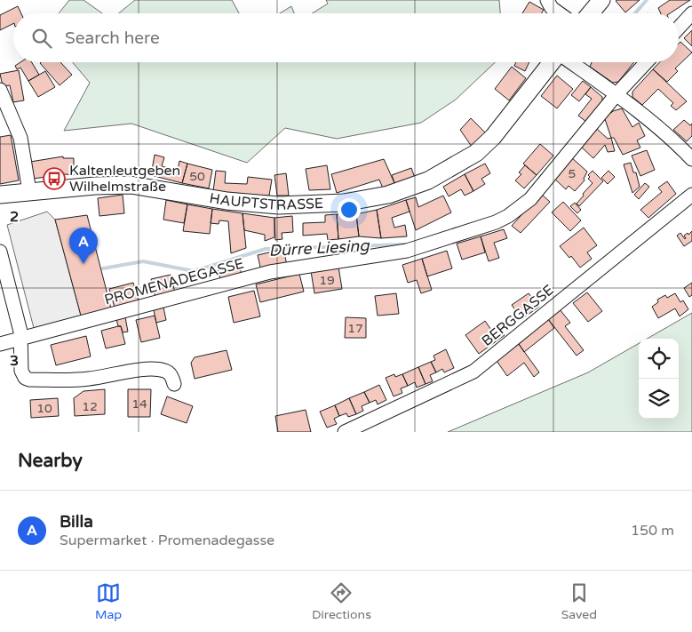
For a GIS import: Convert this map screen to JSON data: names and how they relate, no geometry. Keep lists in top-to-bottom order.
{
  "streets": {
    "main road": ["HAUPTSTRASSE"],
    "street": ["PROMENADEGASSE", "BERGGASSE"]
  },
  "water": ["Dürre Liesing"],
  "places": {
    "bus stop": ["Kaltenleutgeben Wilhelmstraße"]
  },
  "house_numbers": [
    "5",
    "50",
    "19",
    "17",
    "14",
    "12",
    "10"
  ],
  "page": {
    "search": "Search here",
    "pins": "A",
    "heading": "Nearby",
    "list": [
      {
        "mark": "A",
        "name": "Billa",
        "note": "Supermarket · Promenadegasse",
        "value": "150 m"
      }
    ],
    "nav": ["Map", "Directions", "Saved"]
  },
  "grid": {
    "rows": ["2", "3"]
  }
}
